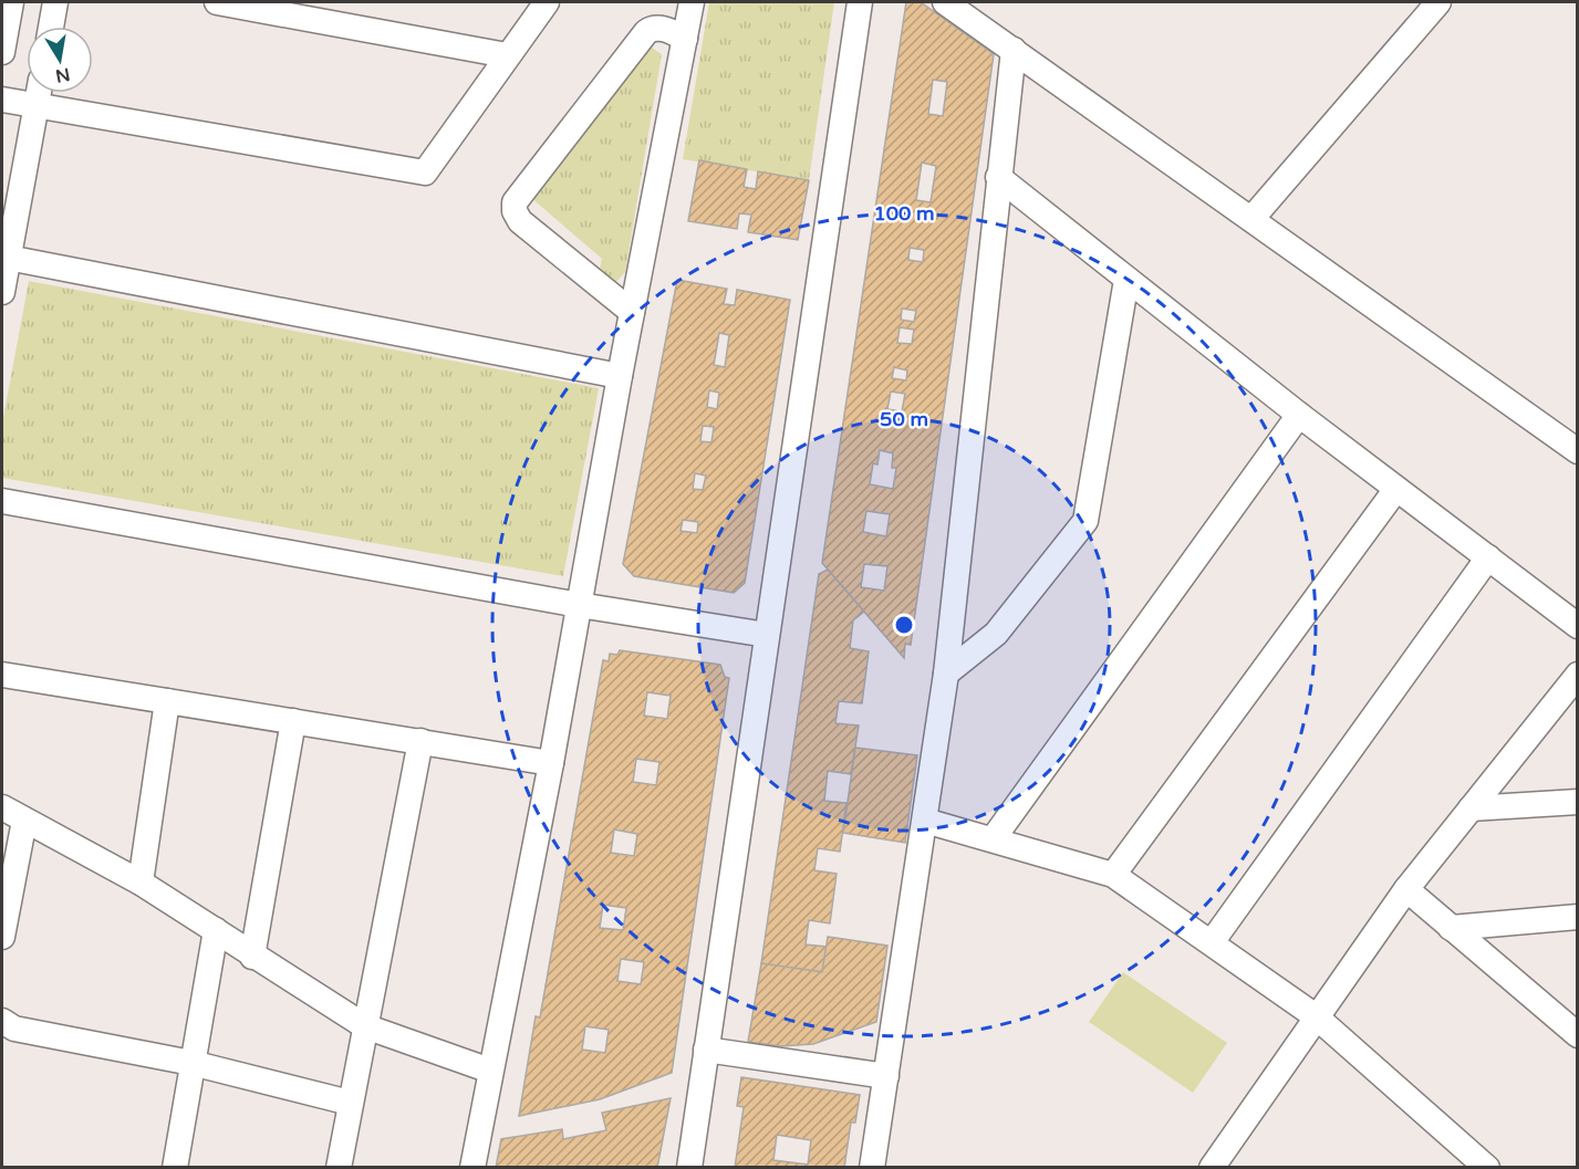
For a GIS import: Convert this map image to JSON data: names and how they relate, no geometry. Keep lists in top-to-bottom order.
{
  "north": "bottom",
  "rings": ["100 m", "50 m"]
}
